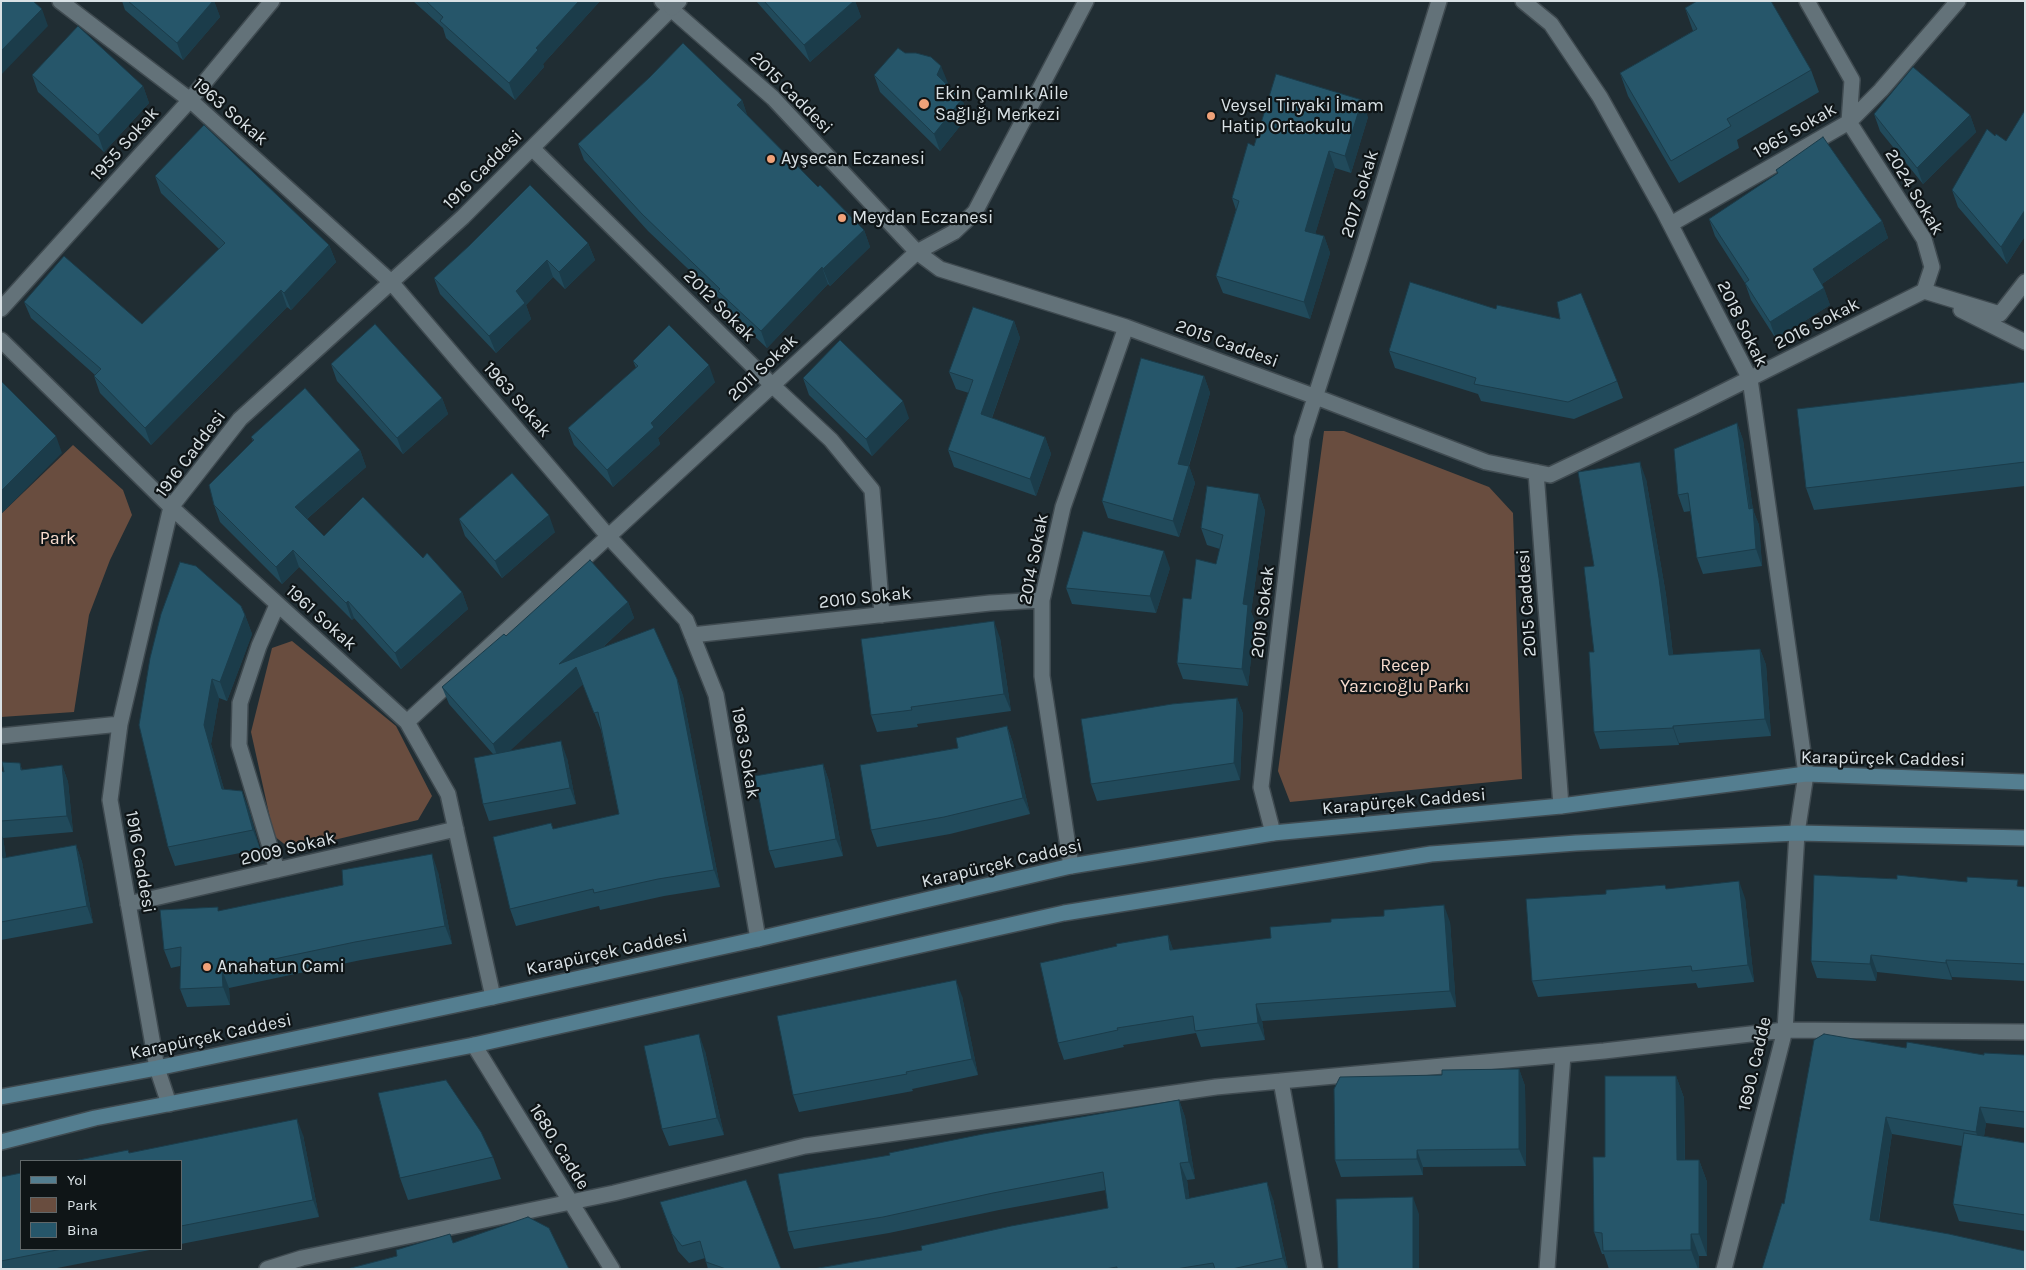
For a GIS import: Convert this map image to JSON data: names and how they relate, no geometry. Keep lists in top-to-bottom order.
{
  "streets": {
    "main road": ["Karapürçek Caddesi"],
    "street": [
      "2015 Caddesi",
      "1963 Sokak",
      "1965 Sokak",
      "1955 Sokak",
      "1916 Caddesi",
      "2024 Sokak",
      "2017 Sokak",
      "2012 Sokak",
      "2018 Sokak",
      "2016 Sokak",
      "2011 Sokak",
      "2014 Sokak",
      "2010 Sokak",
      "2019 Sokak",
      "1961 Sokak",
      "2009 Sokak",
      "1690. Cadde",
      "1680. Cadde"
    ]
  },
  "crossings": [
    ["2015 Caddesi", "1916 Caddesi"],
    ["2015 Caddesi", "2017 Sokak"],
    ["2015 Caddesi", "2016 Sokak"],
    ["2015 Caddesi", "2011 Sokak"],
    ["2015 Caddesi", "2014 Sokak"],
    ["2015 Caddesi", "2019 Sokak"],
    ["2015 Caddesi", "Karapürçek Caddesi"],
    ["1963 Sokak", "1955 Sokak"],
    ["1963 Sokak", "1916 Caddesi"],
    ["1963 Sokak", "2011 Sokak"],
    ["1963 Sokak", "2010 Sokak"],
    ["1963 Sokak", "Karapürçek Caddesi"],
    ["1965 Sokak", "2024 Sokak"],
    ["1965 Sokak", "2018 Sokak"],
    ["1916 Caddesi", "2012 Sokak"],
    ["1916 Caddesi", "1961 Sokak"],
    ["1916 Caddesi", "Karapürçek Caddesi"],
    ["1916 Caddesi", "2009 Sokak"],
    ["2024 Sokak", "2016 Sokak"],
    ["2017 Sokak", "2019 Sokak"],
    ["2012 Sokak", "2011 Sokak"],
    ["2012 Sokak", "2010 Sokak"],
    ["2018 Sokak", "2016 Sokak"],
    ["2018 Sokak", "Karapürçek Caddesi"],
    ["2018 Sokak", "1690. Cadde"],
    ["2011 Sokak", "1961 Sokak"],
    ["2014 Sokak", "2010 Sokak"],
    ["2014 Sokak", "Karapürçek Caddesi"],
    ["2019 Sokak", "Karapürçek Caddesi"],
    ["1961 Sokak", "Karapürçek Caddesi"],
    ["1961 Sokak", "2009 Sokak"]
  ],
  "parks": ["Park", "Recep Yazıcıoğlu Parkı"],
  "places": [
    "Ekin Çamlık Aile Sağlığı Merkezi",
    "Veysel Tiryaki İmam Hatip Ortaokulu",
    "Ayşecan Eczanesi",
    "Meydan Eczanesi",
    "Anahatun Cami"
  ],
  "legend": ["Yol", "Park", "Bina"]
}
